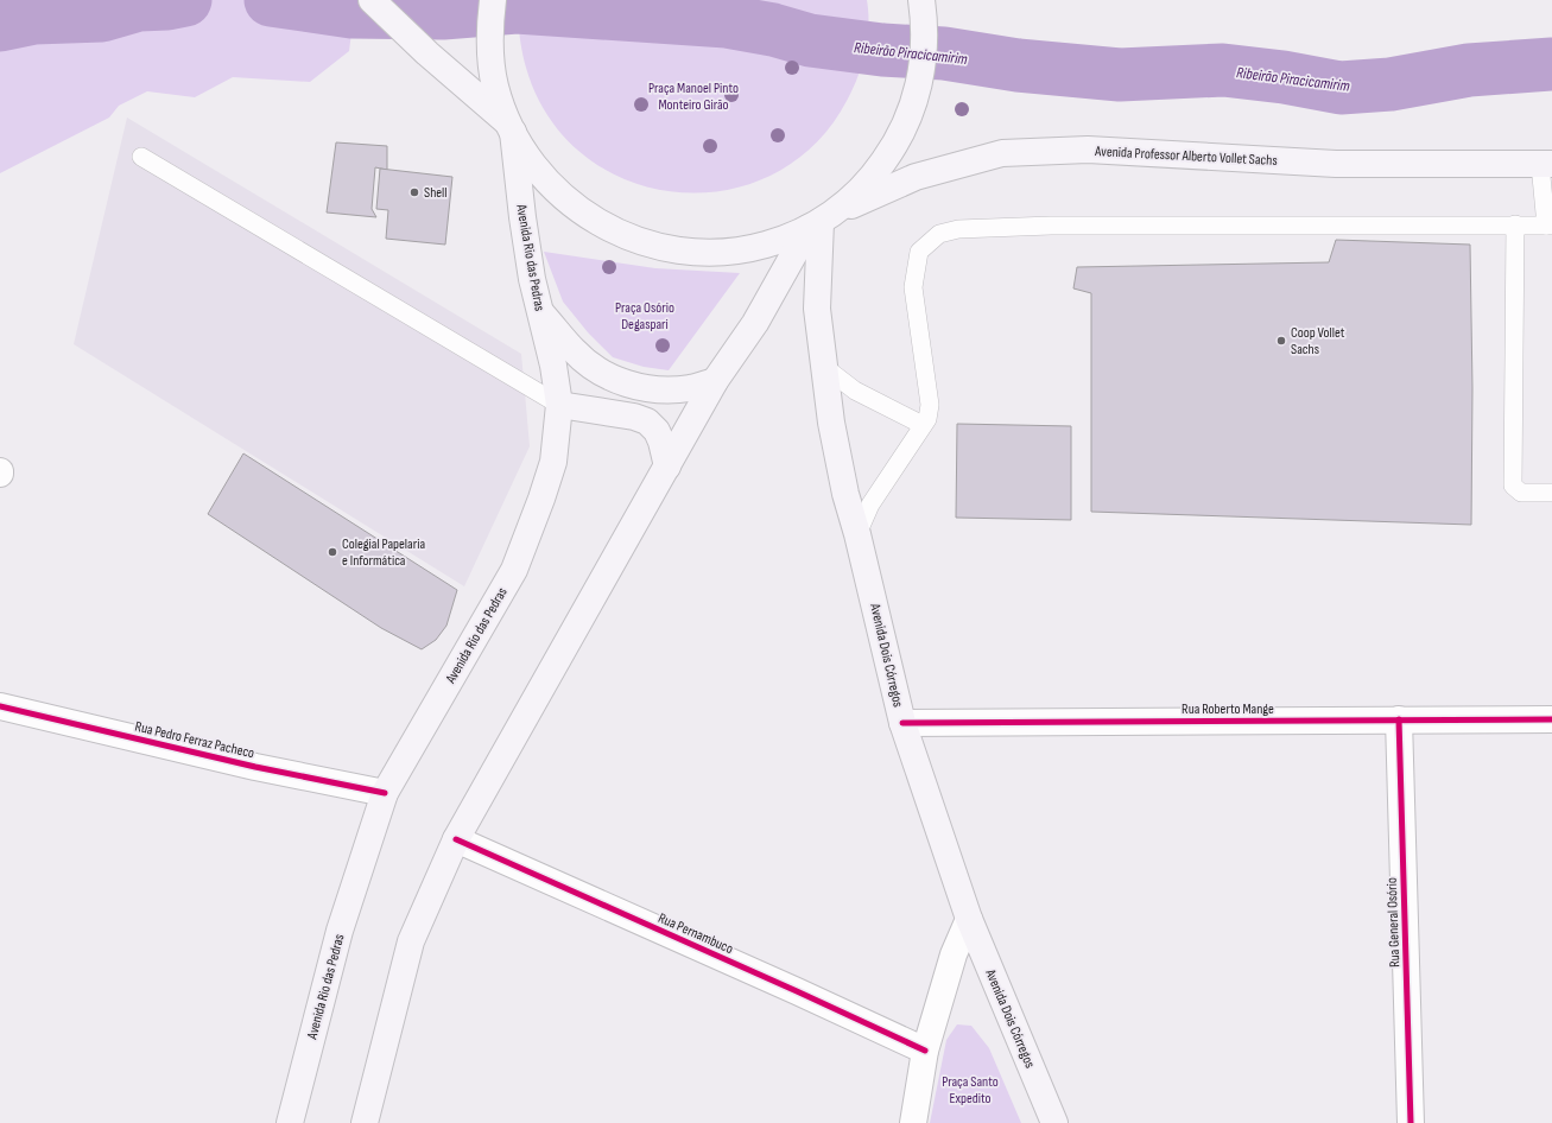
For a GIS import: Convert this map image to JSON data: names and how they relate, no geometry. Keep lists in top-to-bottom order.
{
  "streets": {
    "main road": ["Avenida Professor Alberto Vollet Sachs", "Avenida Rio das Pedras", "Avenida Dois Córregos"],
    "street": [
      "Rua Roberto Mange",
      "Rua Pedro Ferraz Pacheco",
      "Rua General Osório",
      "Rua Pernambuco"
    ]
  },
  "crossings": [
    ["Avenida Professor Alberto Vollet Sachs", "Avenida Dois Córregos"],
    ["Avenida Rio das Pedras", "Rua Pedro Ferraz Pacheco"],
    ["Avenida Dois Córregos", "Rua Roberto Mange"],
    ["Rua Roberto Mange", "Rua General Osório"]
  ],
  "water": ["Ribeirão Piracicamirim"],
  "parks": ["Praça Manoel Pinto Monteiro Girão", "Praça Osório Degaspari", "Praça Santo Expedito"],
  "places": ["Shell", "Coop Vollet Sachs", "Colegial Papelaria e Informática"]
}
